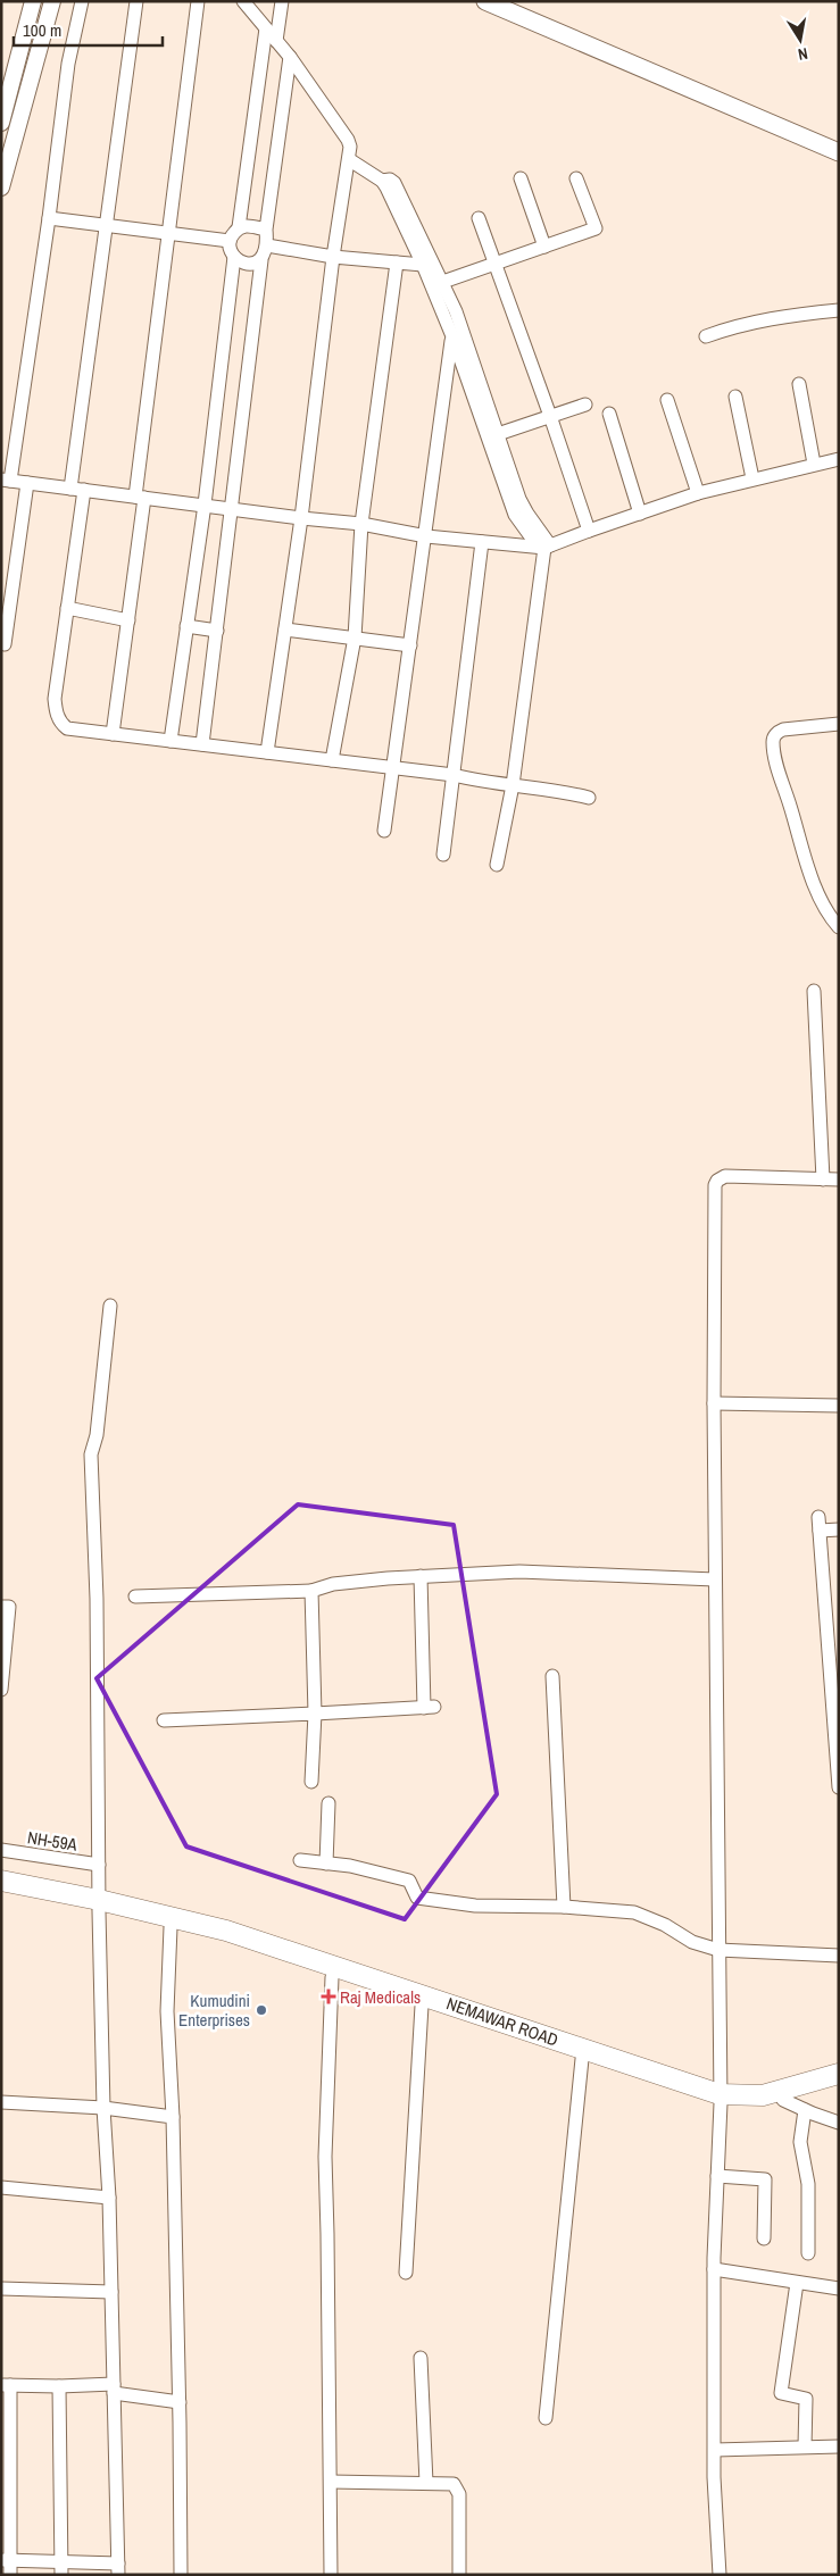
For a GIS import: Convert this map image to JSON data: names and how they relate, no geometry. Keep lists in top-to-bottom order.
{
  "streets": {
    "highway": ["NEMAWAR ROAD"],
    "street": ["NH-59A"]
  },
  "places": {
    "health": ["Raj Medicals"],
    "other": ["Kumudini Enterprises"]
  },
  "scale_bar": "100 m",
  "north": "bottom"
}
